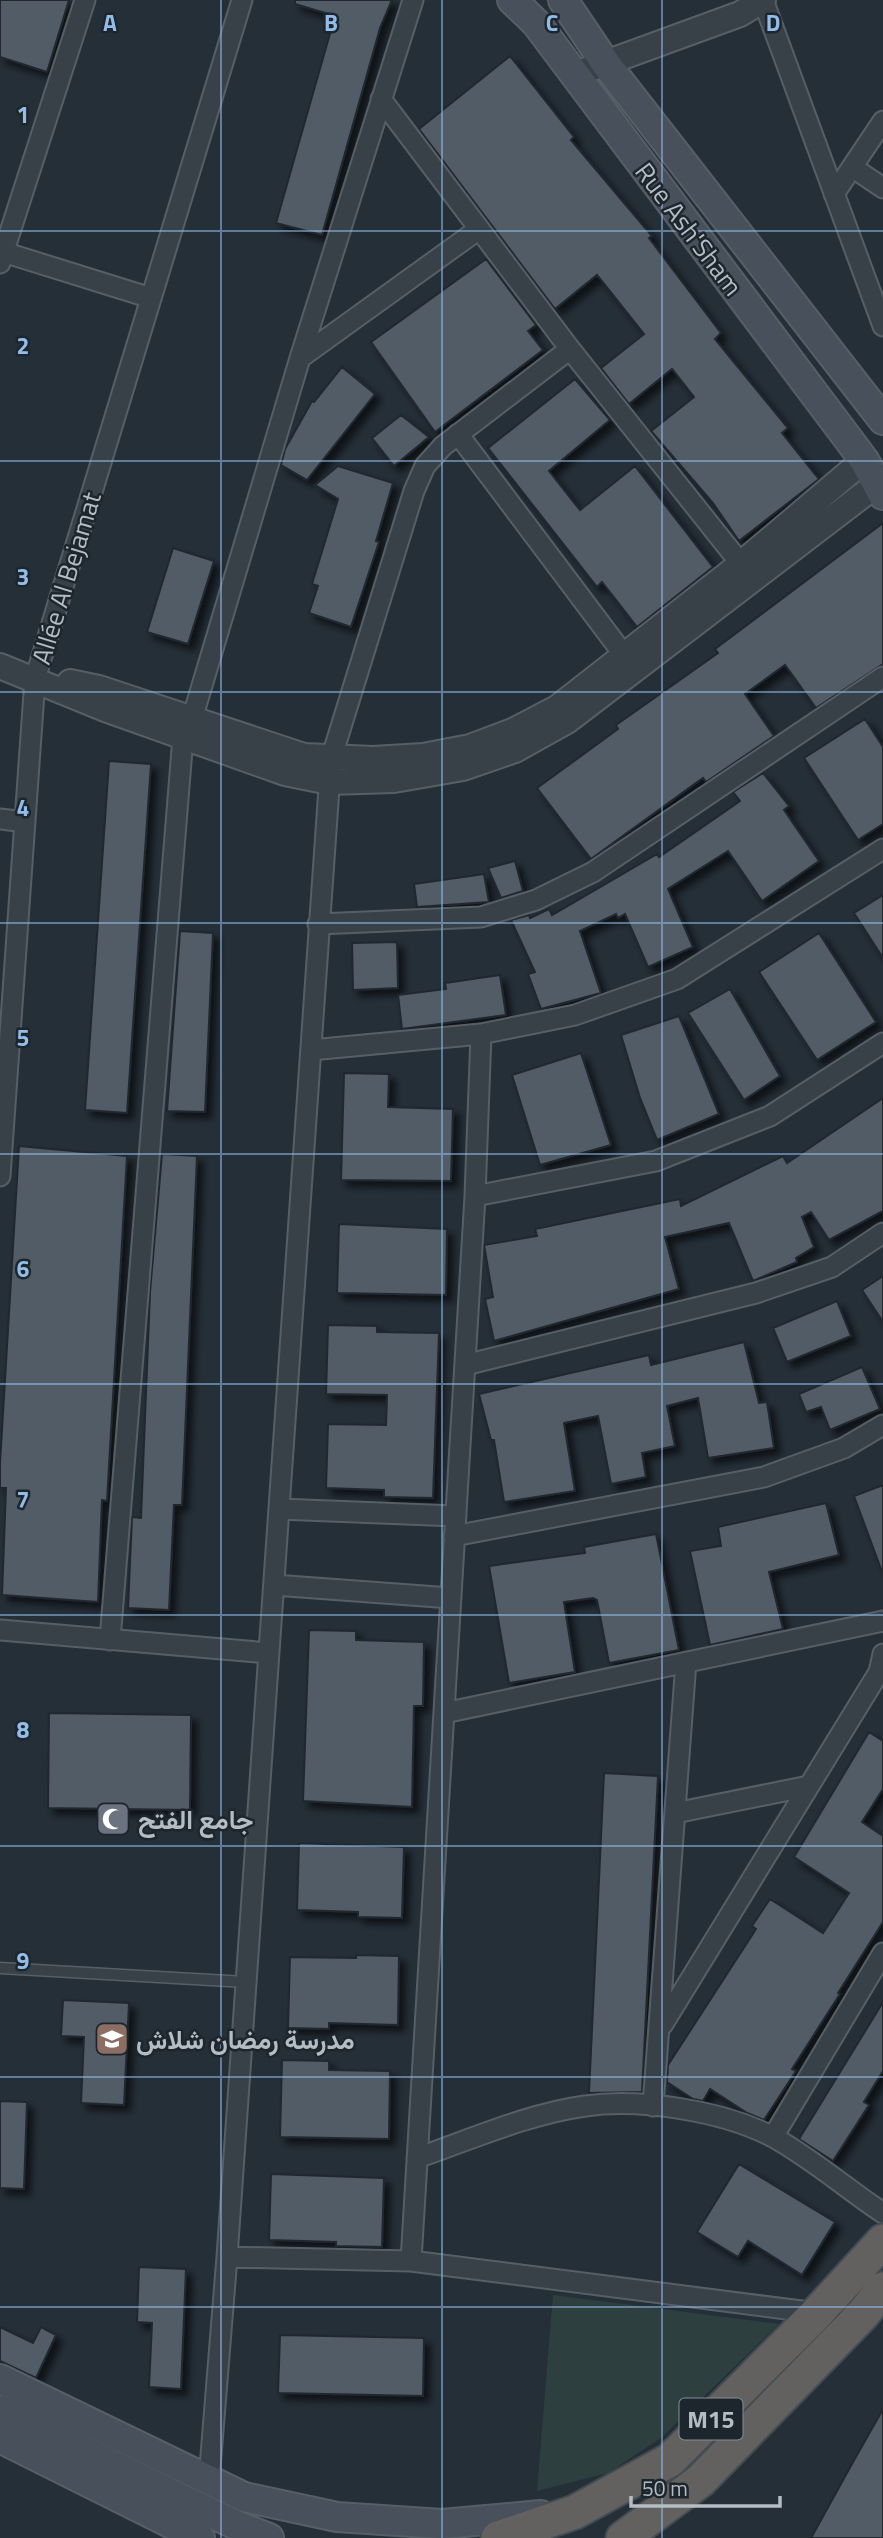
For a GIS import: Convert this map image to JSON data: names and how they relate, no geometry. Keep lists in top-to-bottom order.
{
  "streets": {
    "highway": ["M15"],
    "main road": ["Rue Ash'Sham"],
    "street": ["Allée Al Bejamat"]
  },
  "places": {
    "mosque": ["جامع الفتح"],
    "school or university": ["مدرسة رمضان شلاش"]
  },
  "scale_bar": "50 m",
  "grid": {
    "columns": [
      "A",
      "B",
      "C",
      "D"
    ],
    "rows": [
      "1",
      "2",
      "3",
      "4",
      "5",
      "6",
      "7",
      "8",
      "9"
    ]
  }
}
